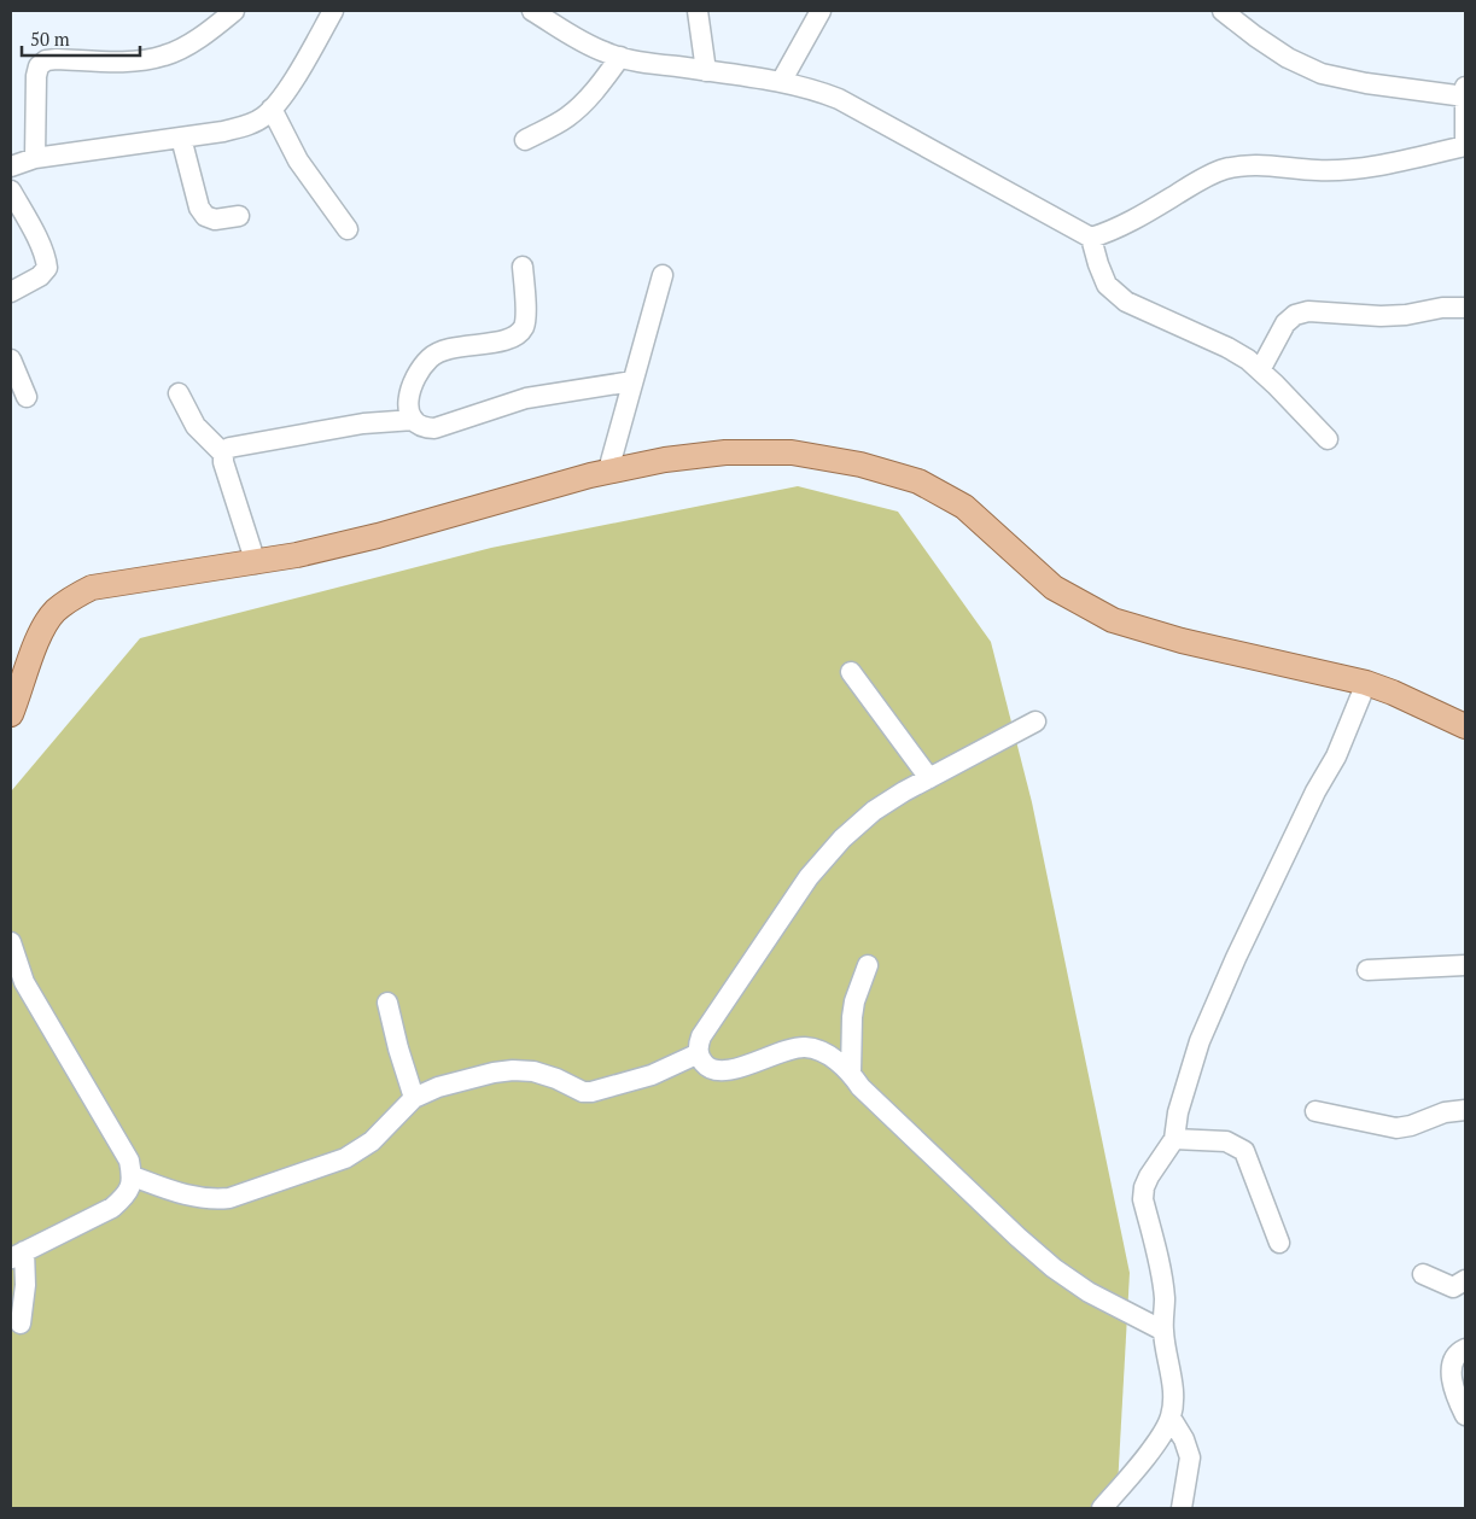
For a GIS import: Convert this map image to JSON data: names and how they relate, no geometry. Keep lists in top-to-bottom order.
{
  "scale_bar": "50 m"
}
